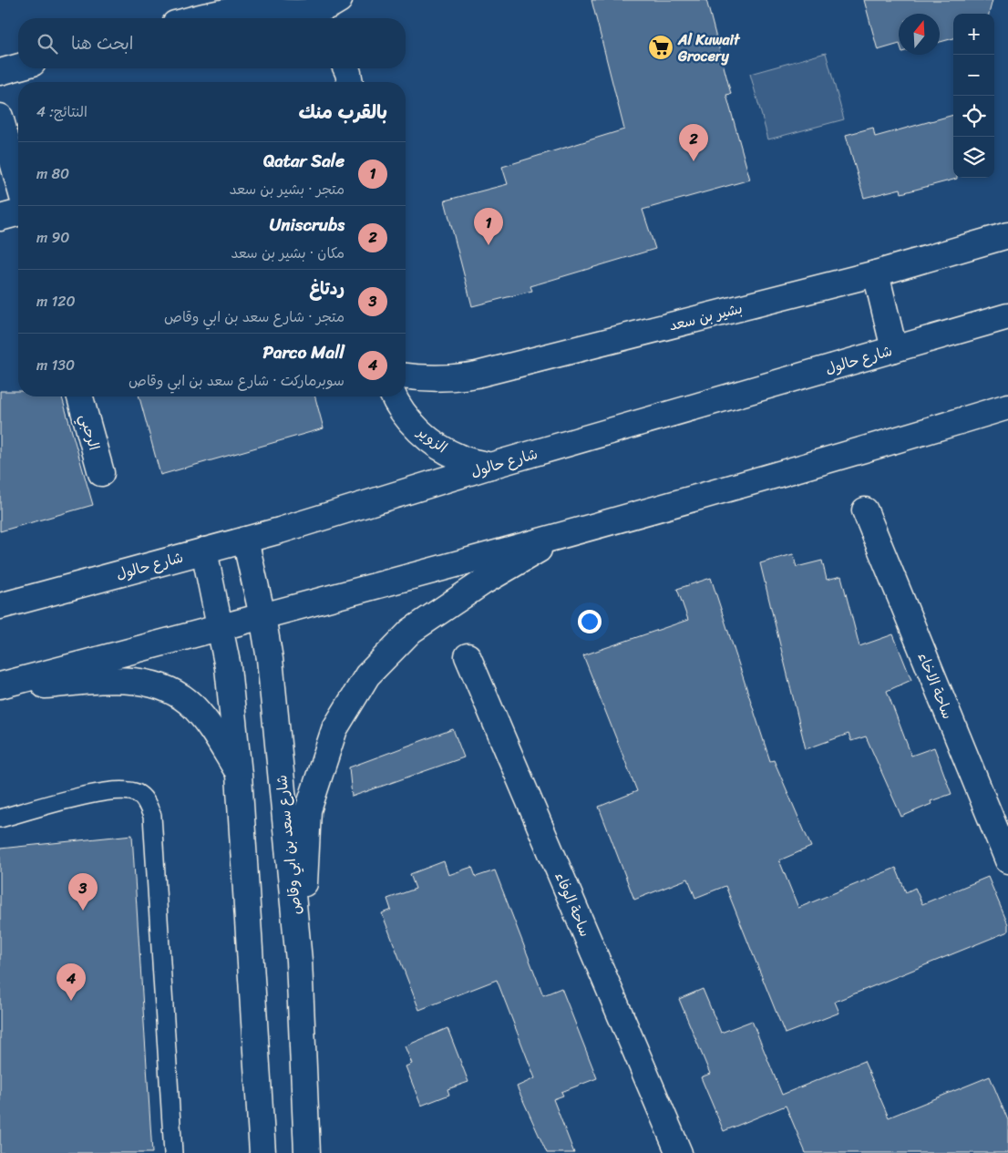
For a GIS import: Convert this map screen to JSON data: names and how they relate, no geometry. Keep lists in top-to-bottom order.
{
  "streets": {
    "street": [
      "بشير بن سعد",
      "شارع حالول",
      "الرحبي",
      "الزوير",
      "ساحة الاخاء",
      "شارع سعد بن ابي وقاص",
      "ساحة الوفاء"
    ]
  },
  "crossings": [
    ["شارع حالول", "الزوير"],
    ["شارع حالول", "شارع سعد بن ابي وقاص"]
  ],
  "places": {
    "supermarket": ["Al Kuwait Grocery"]
  },
  "north": "top",
  "page": {
    "map_buttons": ["+", "−"],
    "search": "ابحث هنا",
    "heading": ["بالقرب منك", "النتائج: 4"],
    "pins": [
      "2",
      "1",
      "3",
      "4"
    ],
    "list": [
      {
        "mark": "1",
        "name": "Qatar Sale",
        "note": "متجر · بشير بن سعد",
        "value": "80 m"
      },
      {
        "mark": "2",
        "name": "Uniscrubs",
        "note": "مكان · بشير بن سعد",
        "value": "90 m"
      },
      {
        "mark": "3",
        "name": "ردتاغ",
        "note": "متجر · شارع سعد بن ابي وقاص",
        "value": "120 m"
      },
      {
        "mark": "4",
        "name": "Parco Mall",
        "note": "سوبرماركت · شارع سعد بن ابي وقاص",
        "value": "130 m"
      }
    ]
  }
}
